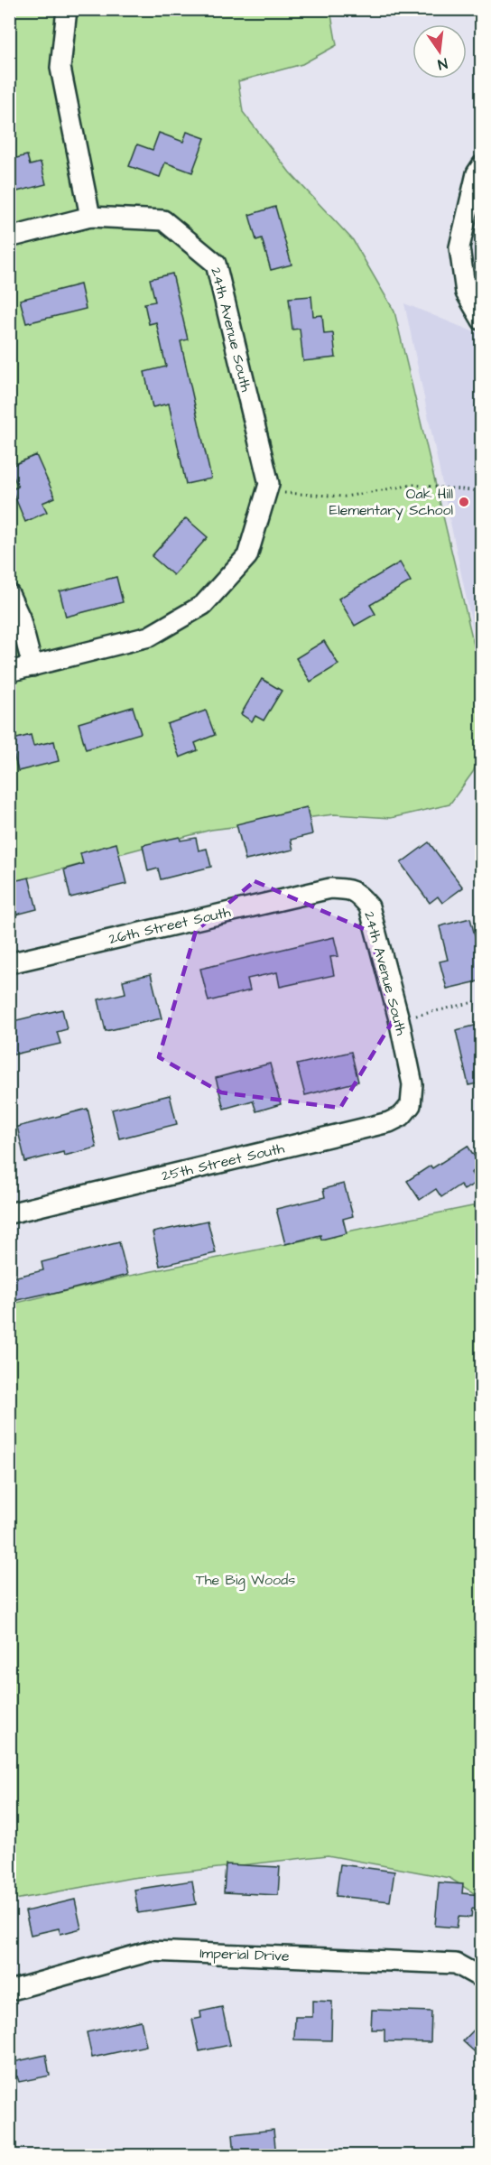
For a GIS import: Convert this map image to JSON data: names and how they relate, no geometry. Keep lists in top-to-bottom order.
{
  "streets": {
    "street": [
      "24th Avenue South",
      "26th Street South",
      "25th Street South",
      "Imperial Drive"
    ]
  },
  "crossings": [
    ["24th Avenue South", "26th Street South"],
    ["24th Avenue South", "25th Street South"]
  ],
  "parks": ["The Big Woods"],
  "places": ["Oak Hill Elementary School"],
  "north": "bottom"
}
